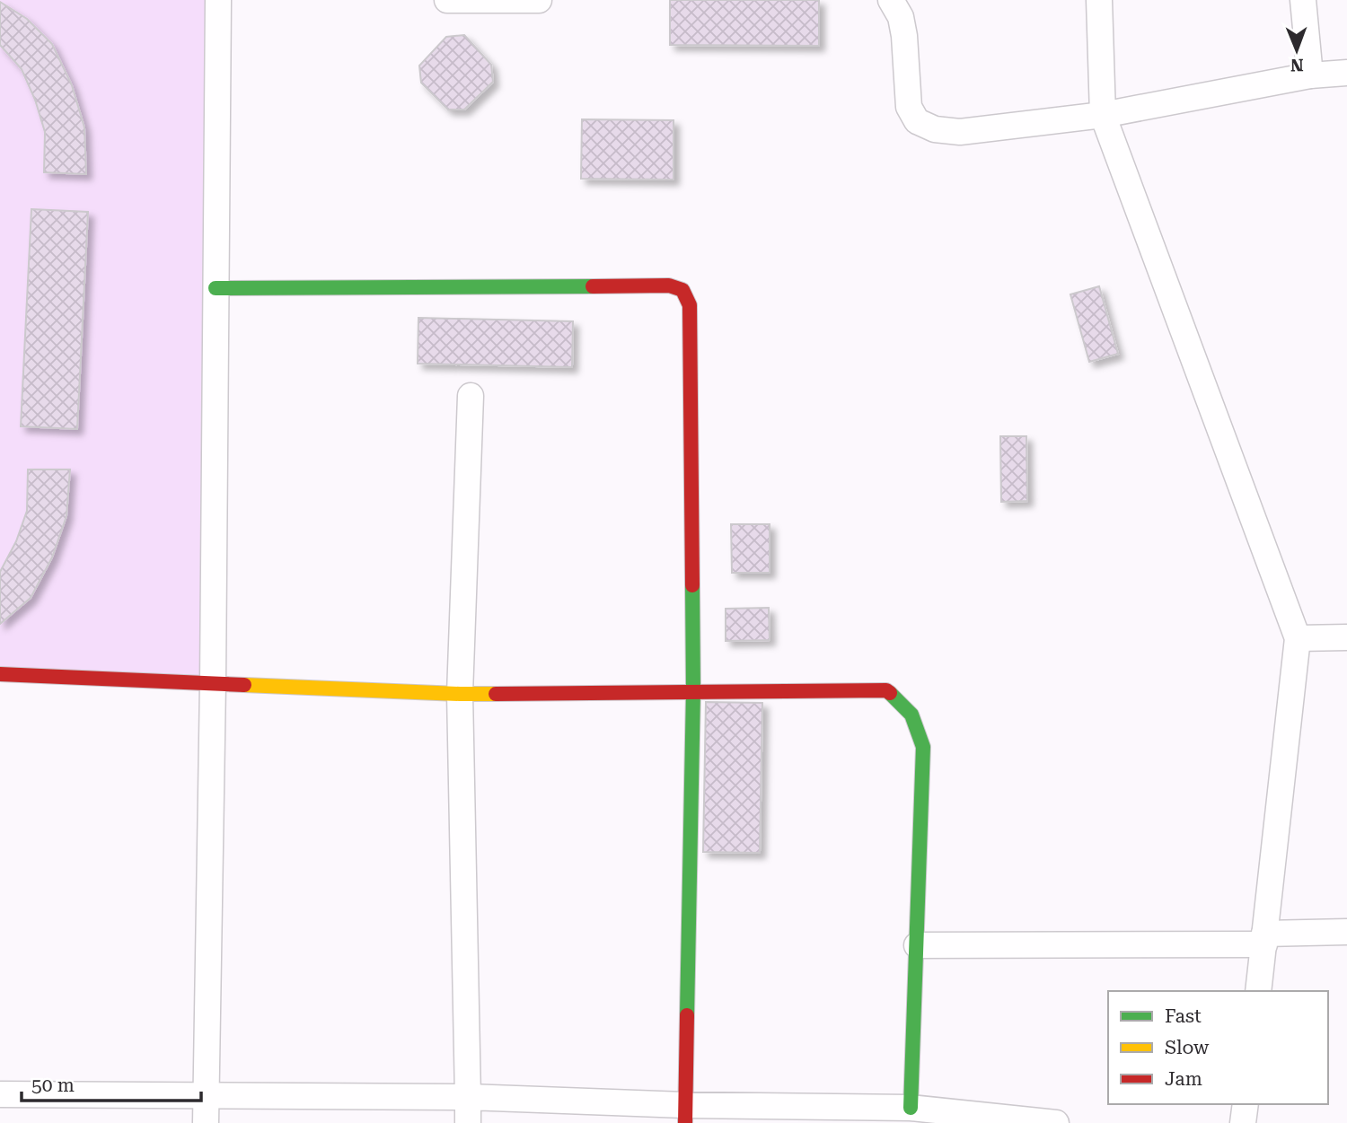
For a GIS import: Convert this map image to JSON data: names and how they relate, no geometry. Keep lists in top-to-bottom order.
{
  "legend": ["Fast", "Slow", "Jam"],
  "scale_bar": "50 m",
  "north": "bottom"
}
